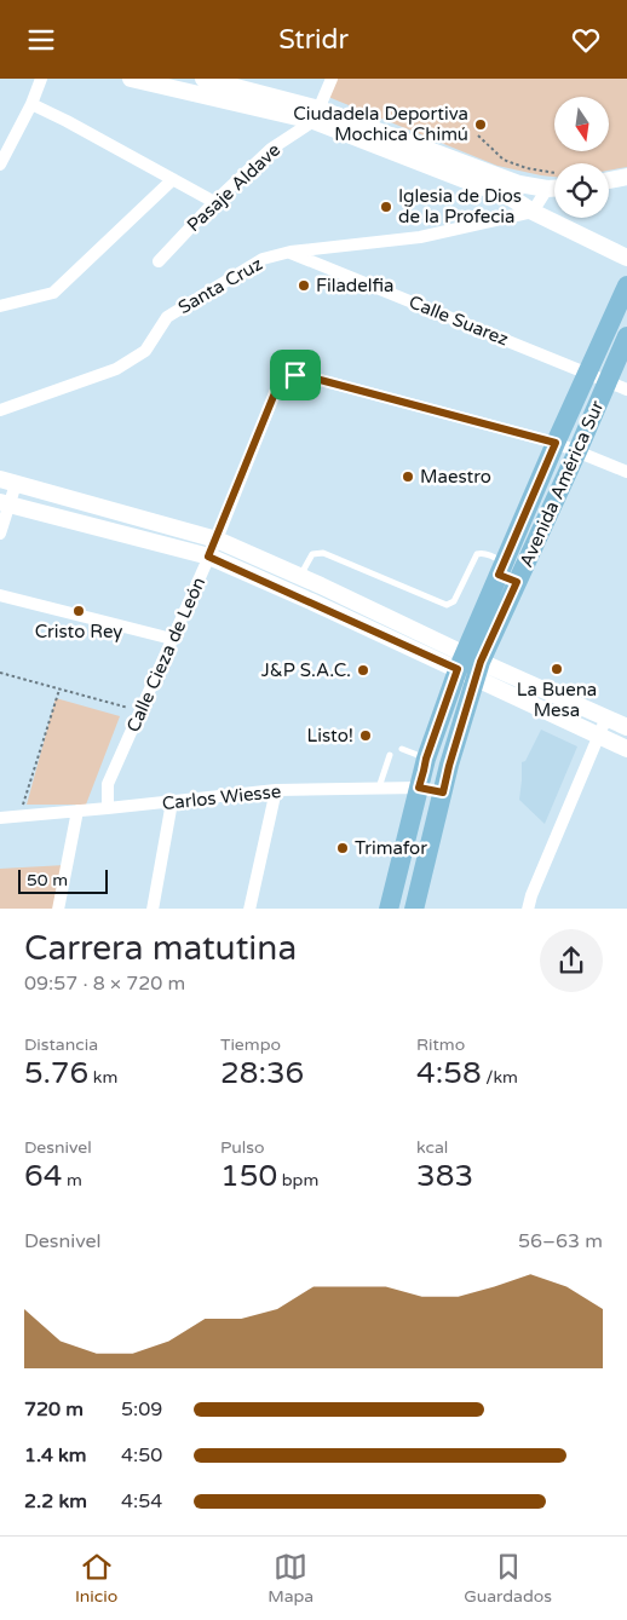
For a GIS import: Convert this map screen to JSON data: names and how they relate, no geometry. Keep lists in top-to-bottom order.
{
  "streets": {
    "main road": ["Avenida América Sur"],
    "street": [
      "Pasaje Aldave",
      "Santa Cruz",
      "Calle Suarez",
      "Calle Cieza de León",
      "Carlos Wiesse"
    ]
  },
  "crossings": [
    ["Santa Cruz", "Calle Suarez"],
    ["Calle Suarez", "Avenida América Sur"],
    ["Avenida América Sur", "Calle Cieza de León"],
    ["Avenida América Sur", "Carlos Wiesse"],
    ["Calle Cieza de León", "Carlos Wiesse"]
  ],
  "places": [
    "Ciudadela Deportiva Mochica Chimú",
    "Iglesia de Dios de la Profecia",
    "Filadelfia",
    "Maestro",
    "Cristo Rey",
    "La Buena Mesa",
    "J&P S.A.C.",
    "Listo!",
    "Trimafor"
  ],
  "scale_bar": "50 m",
  "north": "bottom",
  "page": {
    "header": "Stridr",
    "scale": "50 m",
    "heading": ["Carrera matutina", "09:57 · 8 × 720 m"],
    "stats": [
      ["Distancia", "5.76 km"],
      ["Tiempo", "28:36"],
      ["Ritmo", "4:58 /km"],
      ["Desnivel", "64 m"],
      ["Pulso", "150 bpm"],
      ["kcal", "383"]
    ],
    "chart": ["Desnivel", "56–63 m"],
    "list": [
      {
        "name": "720 m",
        "note": "5:09"
      },
      {
        "name": "1.4 km",
        "note": "4:50"
      },
      {
        "name": "2.2 km",
        "note": "4:54"
      }
    ],
    "tabs": ["Inicio", "Mapa", "Guardados"]
  }
}
